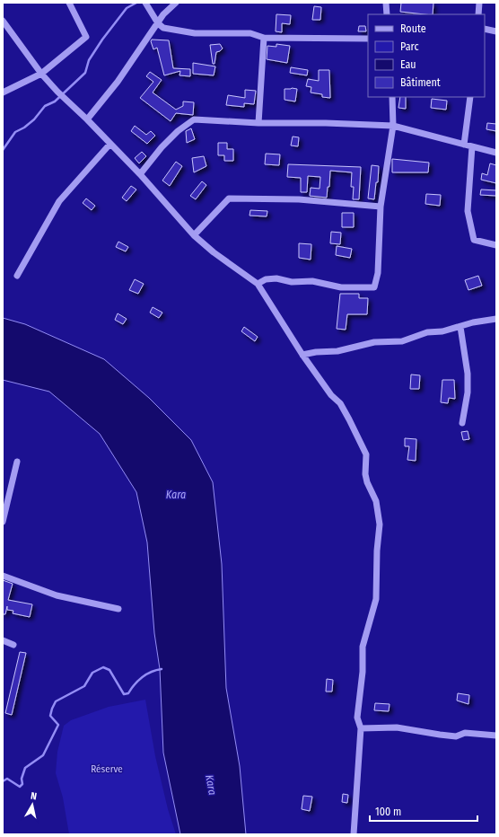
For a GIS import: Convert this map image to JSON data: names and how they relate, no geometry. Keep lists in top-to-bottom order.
{
  "water": ["Kara"],
  "parks": ["Réserve"],
  "legend": [
    "Route",
    "Parc",
    "Eau",
    "Bâtiment"
  ],
  "scale_bar": "100 m",
  "north": "top"
}
